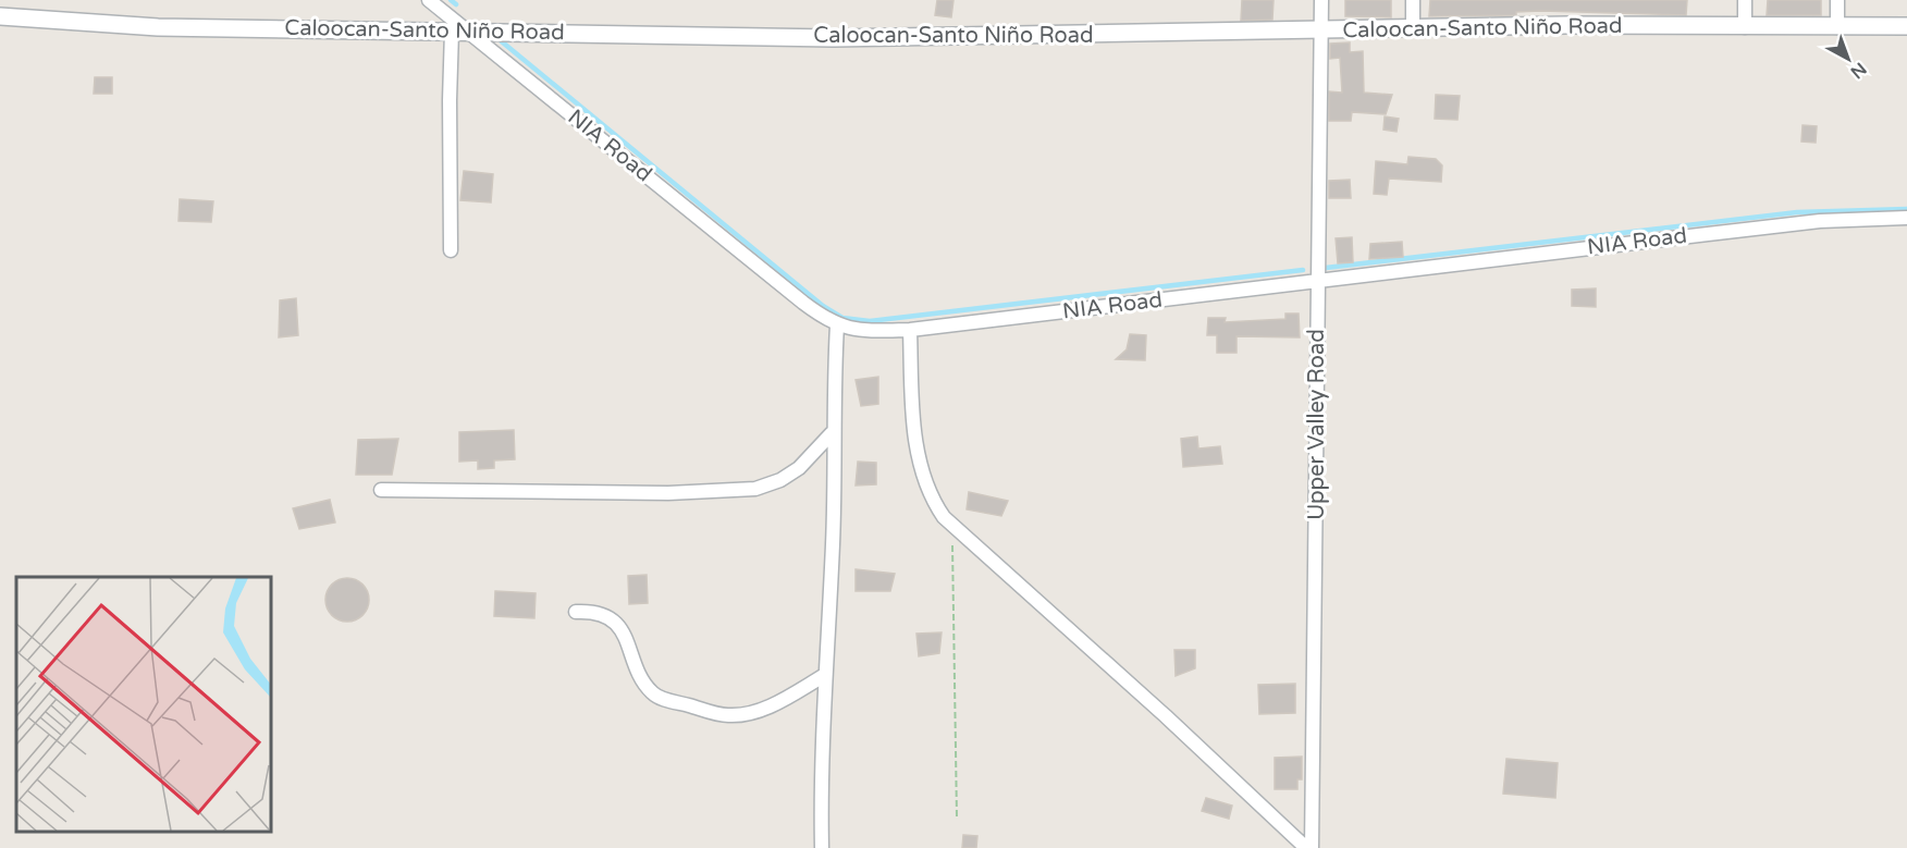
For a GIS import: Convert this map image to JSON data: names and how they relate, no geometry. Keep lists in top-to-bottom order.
{
  "streets": {
    "street": ["Caloocan-Santo Niño Road", "NIA Road", "Upper Valley Road"]
  },
  "crossings": [
    ["Caloocan-Santo Niño Road", "NIA Road"],
    ["Caloocan-Santo Niño Road", "Upper Valley Road"],
    ["NIA Road", "Upper Valley Road"]
  ],
  "north": "bottom right"
}
